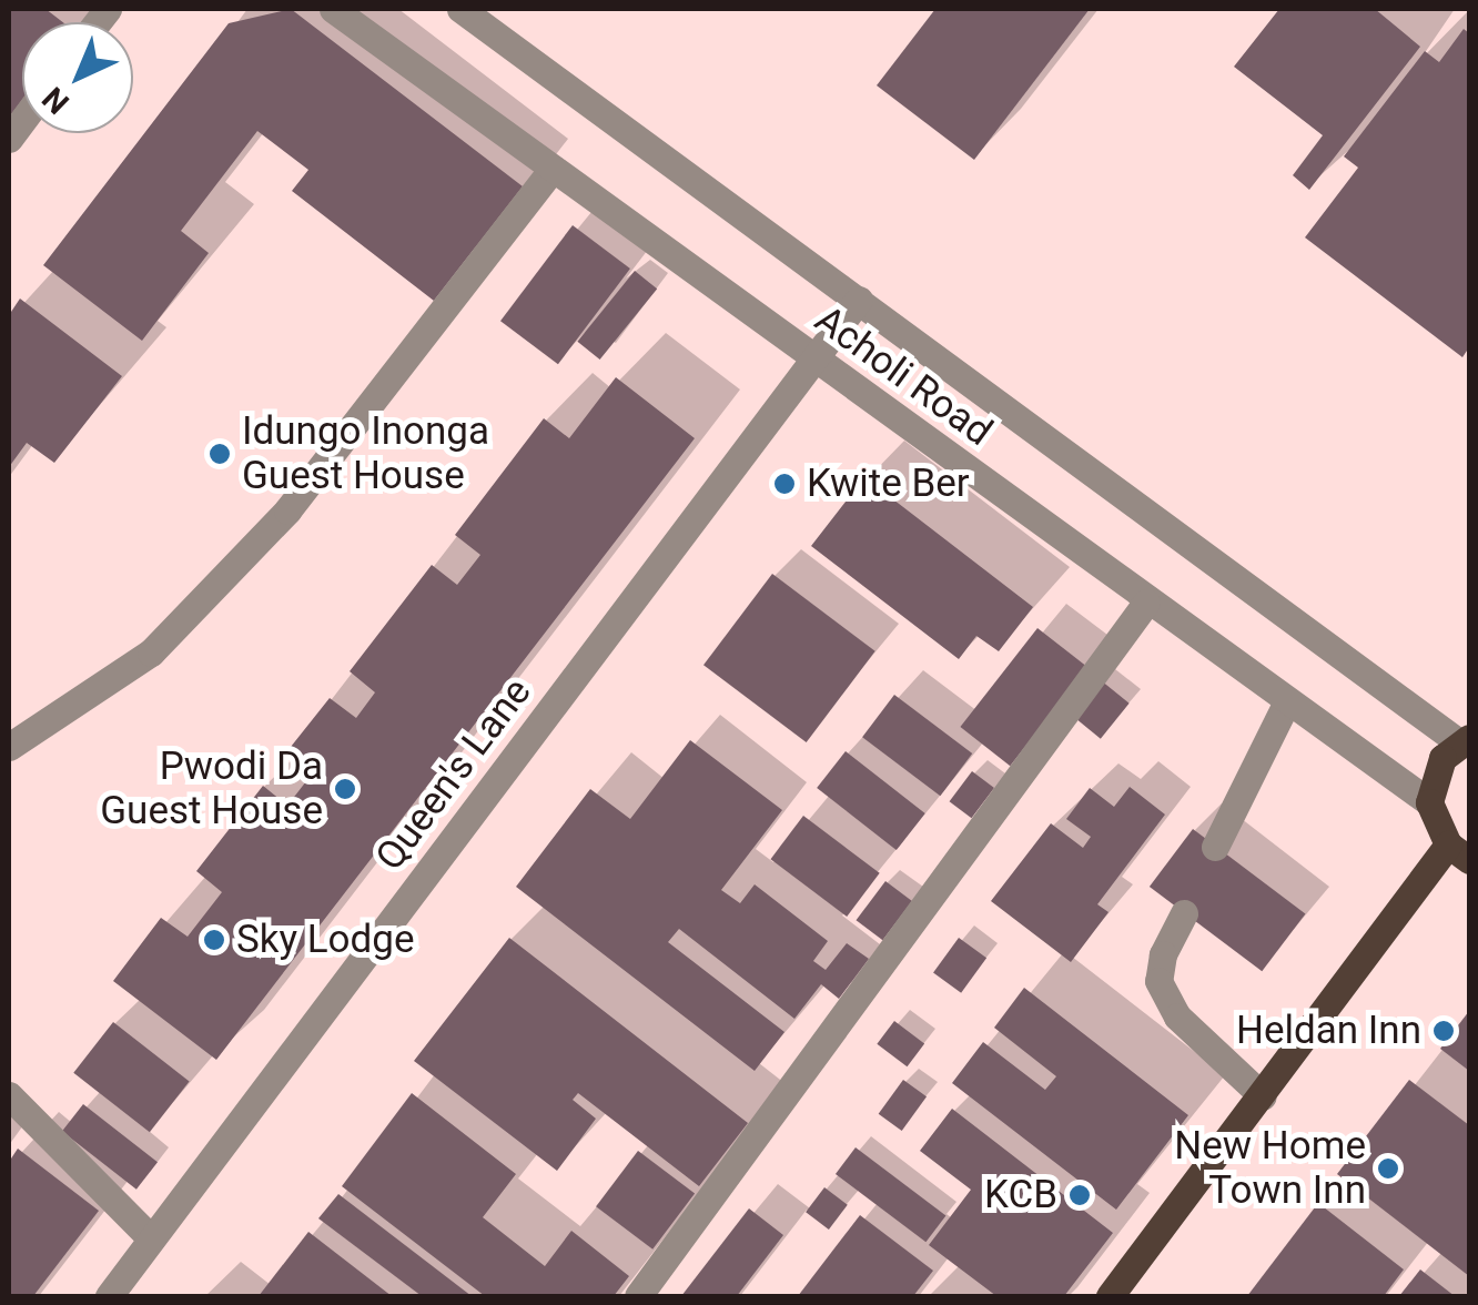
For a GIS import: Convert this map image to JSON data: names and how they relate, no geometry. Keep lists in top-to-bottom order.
{
  "streets": {
    "street": ["Acholi Road", "Queen's Lane"]
  },
  "crossings": [
    ["Acholi Road", "Queen's Lane"]
  ],
  "places": [
    "Idungo Inonga Guest House",
    "Kwite Ber",
    "Pwodi Da Guest House",
    "Sky Lodge",
    "Heldan Inn",
    "New Home Town Inn",
    "KCB"
  ],
  "north": "bottom left"
}
